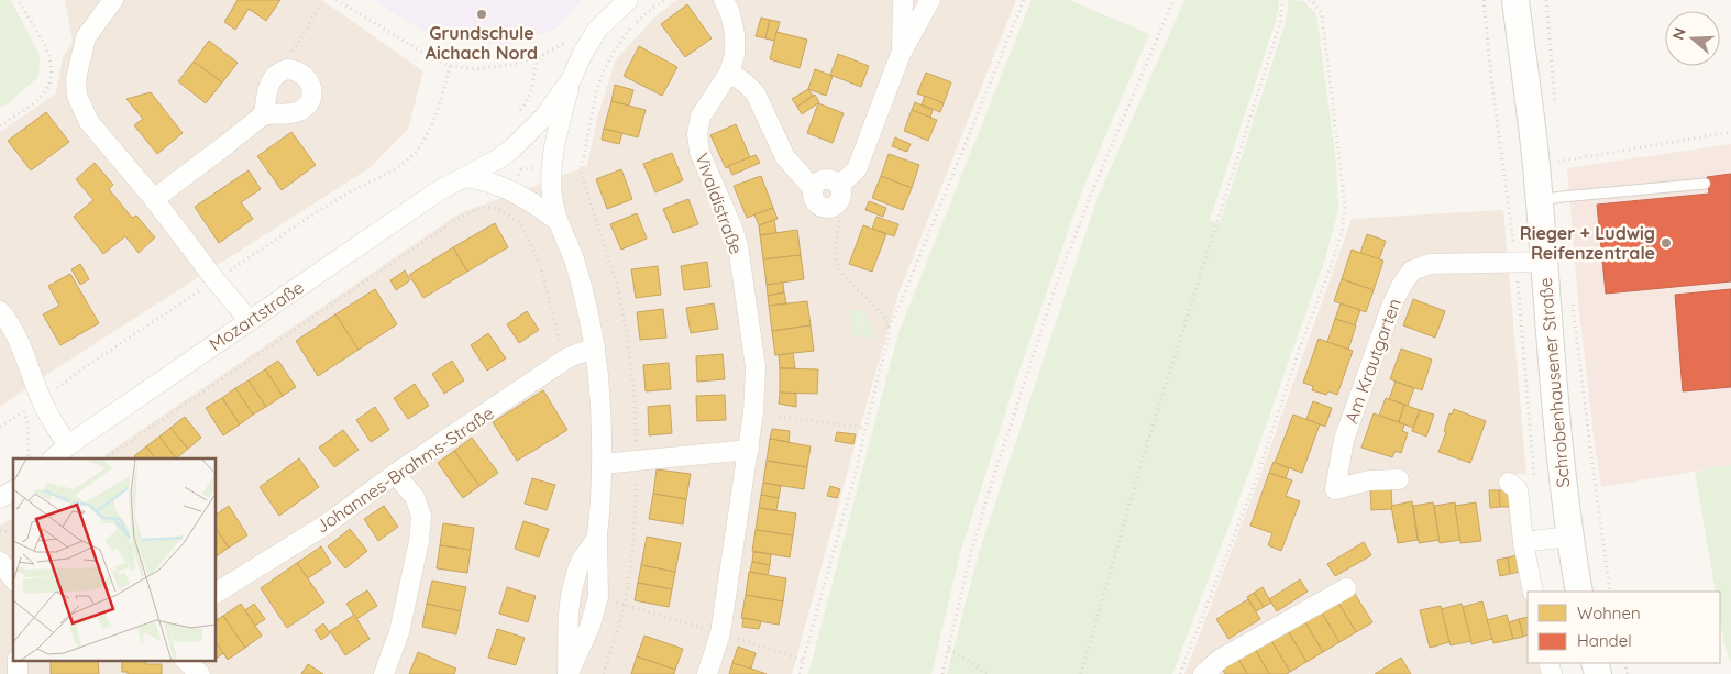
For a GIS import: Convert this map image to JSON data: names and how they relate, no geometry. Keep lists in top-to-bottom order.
{
  "streets": {
    "main road": ["Schrobenhausener Straße"],
    "street": [
      "Vivaldistraße",
      "Mozartstraße",
      "Am Krautgarten",
      "Johannes-Brahms-Straße"
    ]
  },
  "crossings": [
    ["Am Krautgarten", "Schrobenhausener Straße"]
  ],
  "places": ["Grundschule Aichach Nord", "Rieger + Ludwig Reifenzentrale"],
  "legend": ["Wohnen", "Handel"],
  "north": "left"
}
